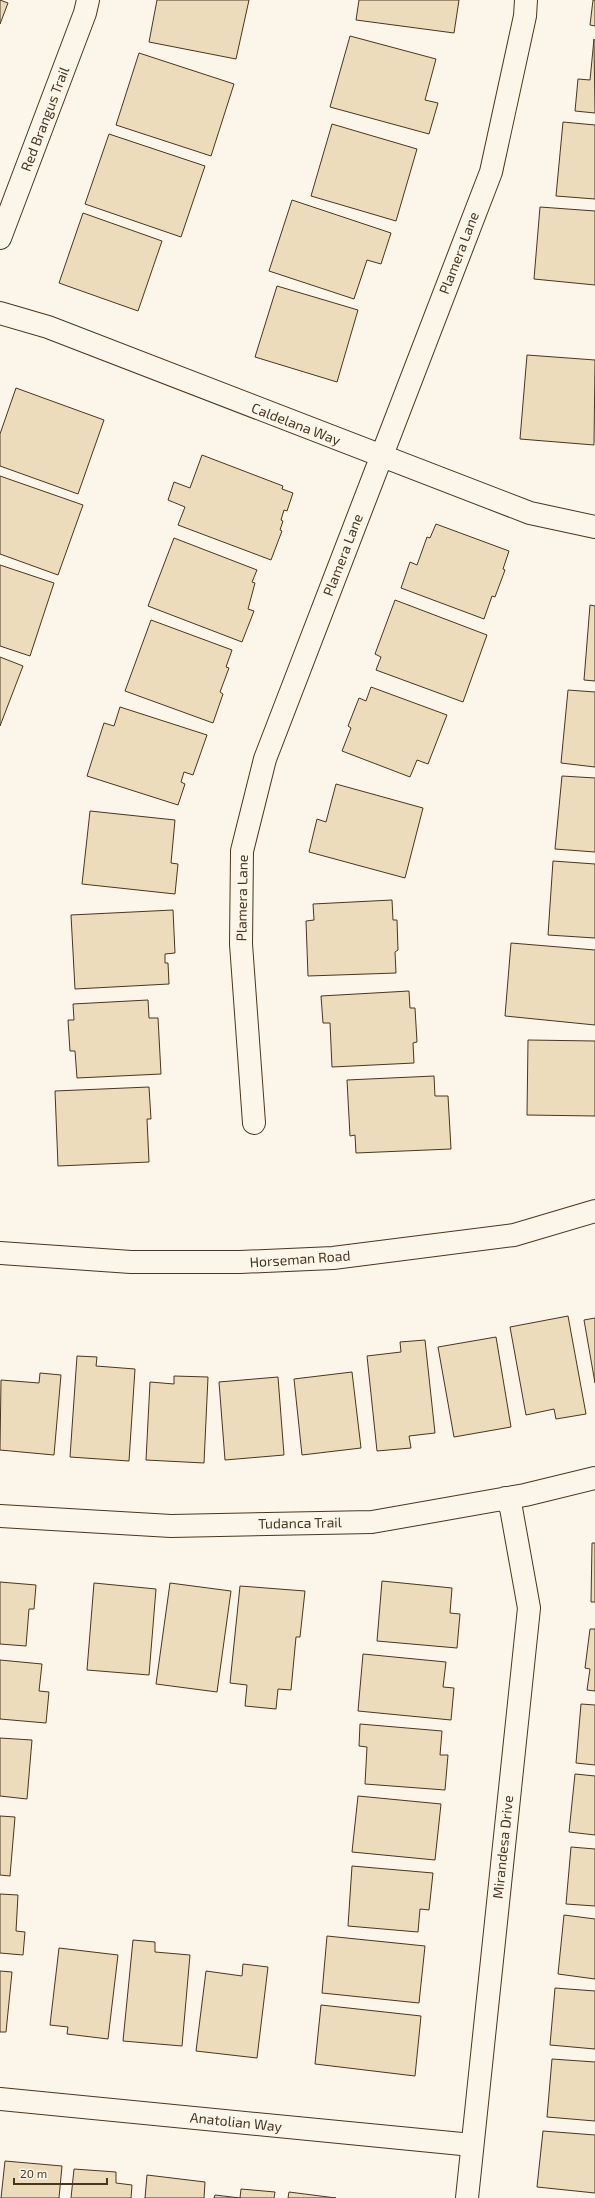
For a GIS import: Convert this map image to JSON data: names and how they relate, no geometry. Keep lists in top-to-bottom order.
{
  "streets": {
    "street": [
      "Red Brangus Trail",
      "Plamera Lane",
      "Caldelana Way",
      "Horseman Road",
      "Tudanca Trail",
      "Mirandesa Drive",
      "Anatolian Way"
    ]
  },
  "crossings": [
    ["Plamera Lane", "Caldelana Way"],
    ["Tudanca Trail", "Mirandesa Drive"],
    ["Mirandesa Drive", "Anatolian Way"]
  ],
  "scale_bar": "20 m"
}
